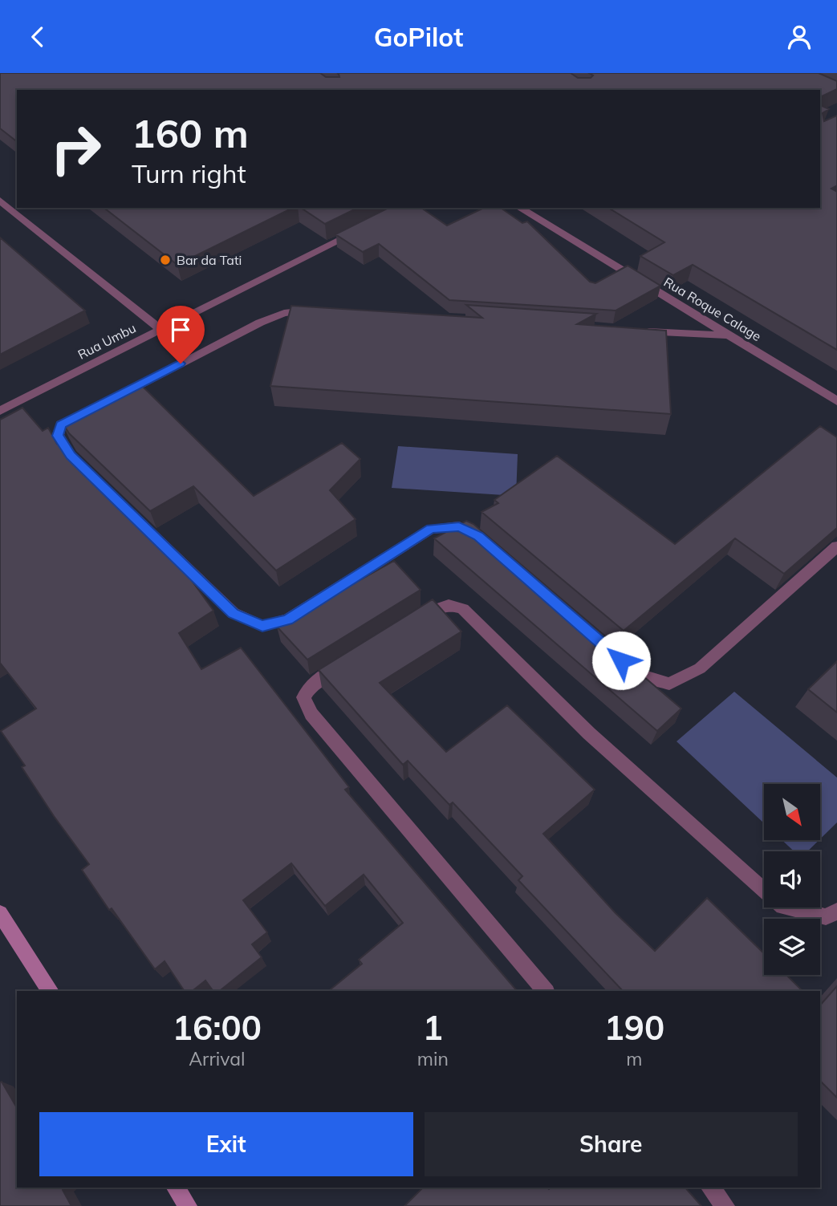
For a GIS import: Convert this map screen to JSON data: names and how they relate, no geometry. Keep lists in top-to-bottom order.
{
  "streets": {
    "street": ["Rua Roque Calage", "Rua Umbu"]
  },
  "places": ["Bar da Tati"],
  "north": "bottom right",
  "page": {
    "header": "GoPilot",
    "turn": ["160 m", "Turn right"],
    "eta": [
      "16:00",
      "Arrival",
      "1",
      "min",
      "190",
      "m"
    ],
    "buttons": ["Exit", "Share"]
  }
}
